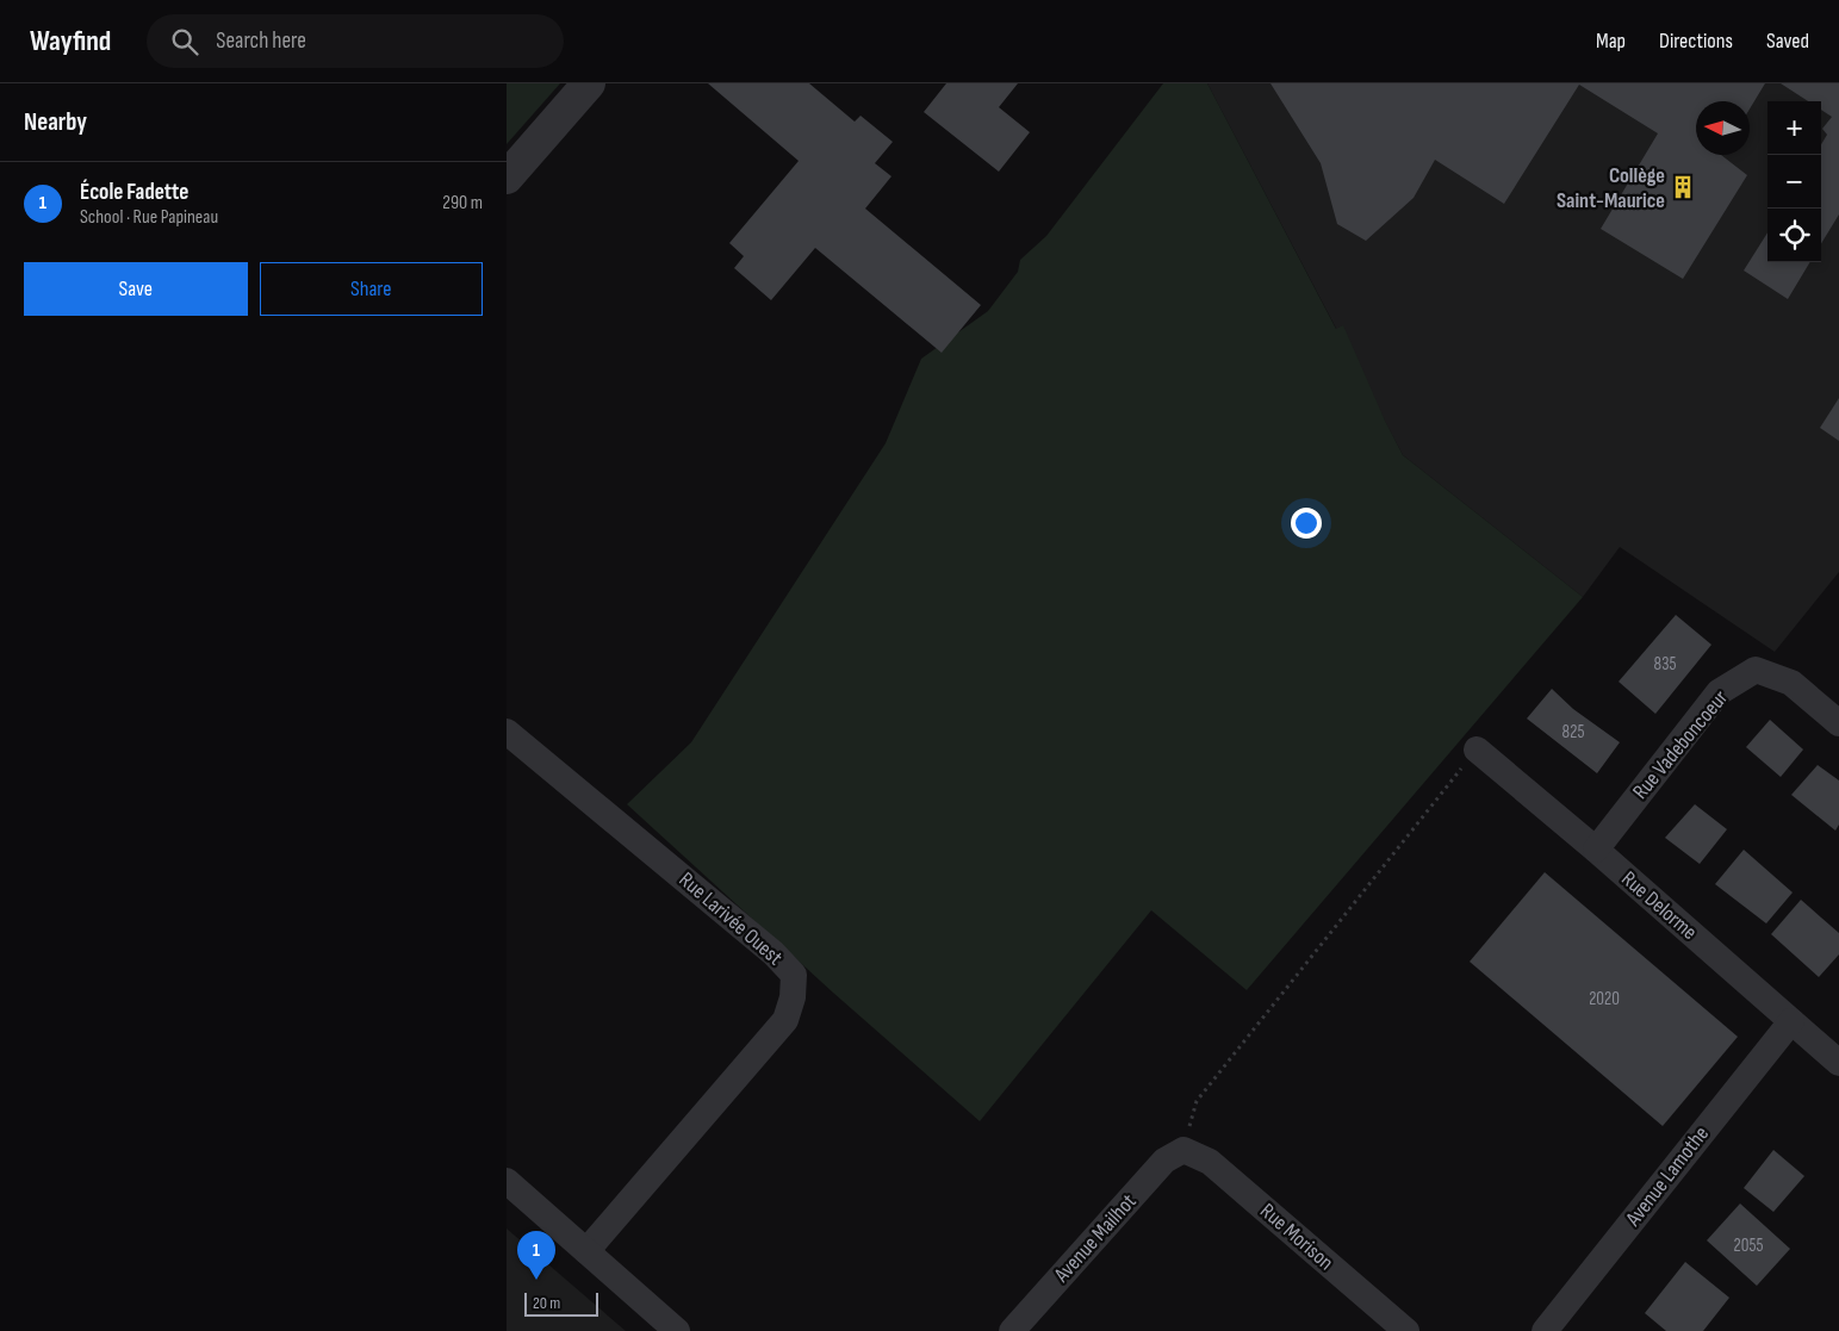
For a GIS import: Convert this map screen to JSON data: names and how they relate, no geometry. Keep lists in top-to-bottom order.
{
  "streets": {
    "street": [
      "Rue Vadeboncoeur",
      "Rue Delorme",
      "Rue Larivée Ouest",
      "Avenue Lamothe",
      "Rue Morison",
      "Avenue Mailhot"
    ]
  },
  "crossings": [
    ["Rue Vadeboncoeur", "Rue Delorme"],
    ["Rue Delorme", "Avenue Lamothe"],
    ["Rue Morison", "Avenue Mailhot"]
  ],
  "places": {
    "building": ["Collège Saint-Maurice"]
  },
  "house_numbers": [
    "835",
    "825",
    "2020",
    "2055"
  ],
  "scale_bar": "20 m",
  "north": "left",
  "page": {
    "header": "Wayfind",
    "search": "Search here",
    "nav": ["Map", "Directions", "Saved"],
    "heading": "Nearby",
    "map_buttons": ["+", "−"],
    "list": [
      {
        "mark": "1",
        "name": "École Fadette",
        "note": "School · Rue Papineau",
        "value": "290 m"
      }
    ],
    "buttons": ["Save", "Share"],
    "pins": "1",
    "scale": "20 m"
  }
}
